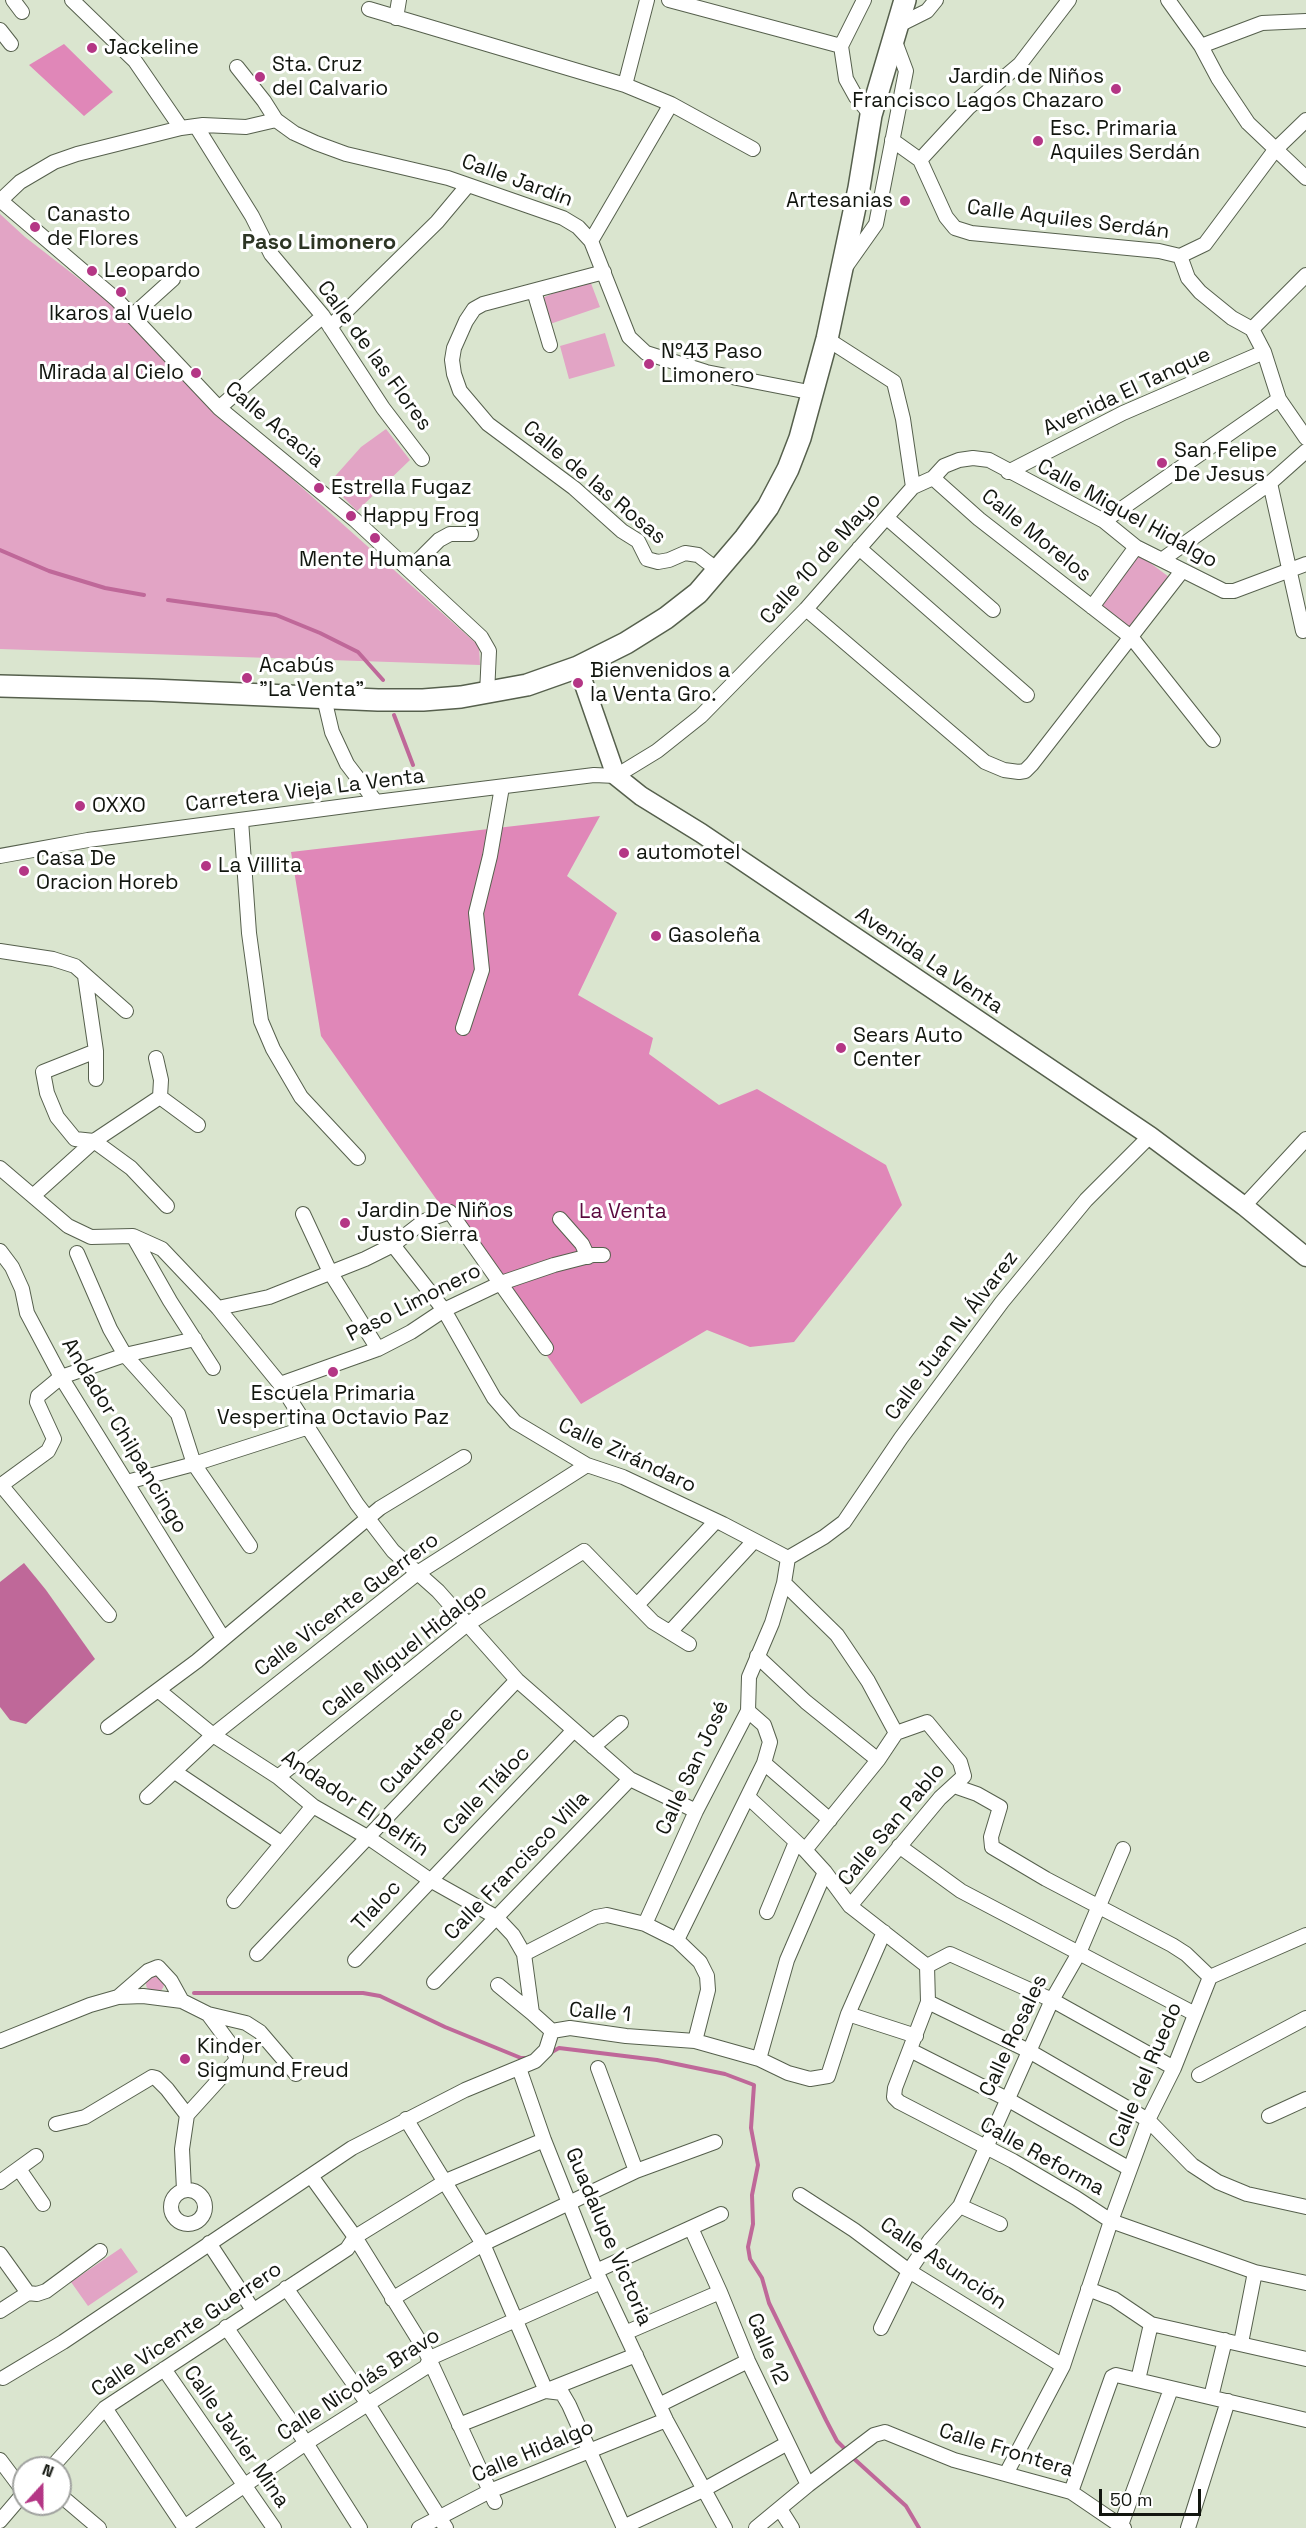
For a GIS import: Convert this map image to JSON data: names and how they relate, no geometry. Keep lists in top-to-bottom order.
{
  "streets": {
    "main road": ["Avenida La Venta"],
    "street": [
      "Calle Jardín",
      "Calle Aquiles Serdán",
      "Calle de las Flores",
      "Avenida El Tanque",
      "Calle Acacia",
      "Calle de las Rosas",
      "Calle Miguel Hidalgo",
      "Calle Morelos",
      "Calle 10 de Mayo",
      "Carretera Vieja La Venta",
      "Paso Limonero",
      "Calle Juan N. Álvarez",
      "Andador Chilpancingo",
      "Calle Zirándaro",
      "Calle Vicente Guerrero",
      "Cuautepec",
      "Calle San José",
      "Calle Tláloc",
      "Andador El Delfín",
      "Calle San Pablo",
      "Calle Francisco Villa",
      "Tlaloc",
      "Calle 1",
      "Calle Rosales",
      "Calle del Ruedo",
      "Calle Reforma",
      "Guadalupe Victoria",
      "Calle Asunción",
      "Calle 12",
      "Calle Nicolás Bravo",
      "Calle Javier Mina",
      "Calle Frontera",
      "Calle Hidalgo"
    ]
  },
  "crossings": [
    ["Avenida El Tanque", "Calle Miguel Hidalgo"],
    ["Calle Miguel Hidalgo", "Calle Morelos"],
    ["Calle Miguel Hidalgo", "Andador El Delfín"],
    ["Calle 10 de Mayo", "Carretera Vieja La Venta"],
    ["Calle 10 de Mayo", "Avenida La Venta"],
    ["Carretera Vieja La Venta", "Avenida La Venta"],
    ["Avenida La Venta", "Calle Juan N. Álvarez"],
    ["Paso Limonero", "Calle Zirándaro"],
    ["Calle Juan N. Álvarez", "Calle Zirándaro"],
    ["Calle Juan N. Álvarez", "Calle San José"],
    ["Calle Zirándaro", "Calle Vicente Guerrero"],
    ["Calle Zirándaro", "Calle San José"],
    ["Calle Vicente Guerrero", "Andador El Delfín"],
    ["Calle Vicente Guerrero", "Guadalupe Victoria"],
    ["Calle Vicente Guerrero", "Calle Javier Mina"],
    ["Cuautepec", "Andador El Delfín"],
    ["Calle Tláloc", "Andador El Delfín"],
    ["Calle Tláloc", "Tlaloc"],
    ["Andador El Delfín", "Calle Francisco Villa"],
    ["Andador El Delfín", "Tlaloc"],
    ["Calle Rosales", "Calle Reforma"],
    ["Calle Rosales", "Calle Asunción"],
    ["Calle del Ruedo", "Calle Reforma"],
    ["Calle del Ruedo", "Calle Asunción"],
    ["Calle del Ruedo", "Calle Frontera"],
    ["Guadalupe Victoria", "Calle Nicolás Bravo"],
    ["Guadalupe Victoria", "Calle Hidalgo"],
    ["Calle 12", "Calle Nicolás Bravo"],
    ["Calle 12", "Calle Frontera"],
    ["Calle Nicolás Bravo", "Calle Javier Mina"]
  ],
  "districts": ["Paso Limonero"],
  "parks": ["La Venta"],
  "places": [
    "Jackeline",
    "Sta. Cruz del Calvario",
    "Jardin de Niños Francisco Lagos Chazaro",
    "Esc. Primaria Aquiles Serdán",
    "Artesanias",
    "Canasto de Flores",
    "Leopardo",
    "Ikaros al Vuelo",
    "N°43 Paso Limonero",
    "Mirada al Cielo",
    "San Felipe De Jesus",
    "Estrella Fugaz",
    "Happy Frog",
    "Mente Humana",
    "Acabús \"La Venta\"",
    "Bienvenidos a la Venta Gro.",
    "OXXO",
    "automotel",
    "La Villita",
    "Casa De Oracion Horeb",
    "Gasoleña",
    "Sears Auto Center",
    "Jardin De Niños Justo Sierra",
    "Escuela Primaria Vespertina Octavio Paz",
    "Kinder Sigmund Freud"
  ],
  "scale_bar": "50 m",
  "north": "top"
}
